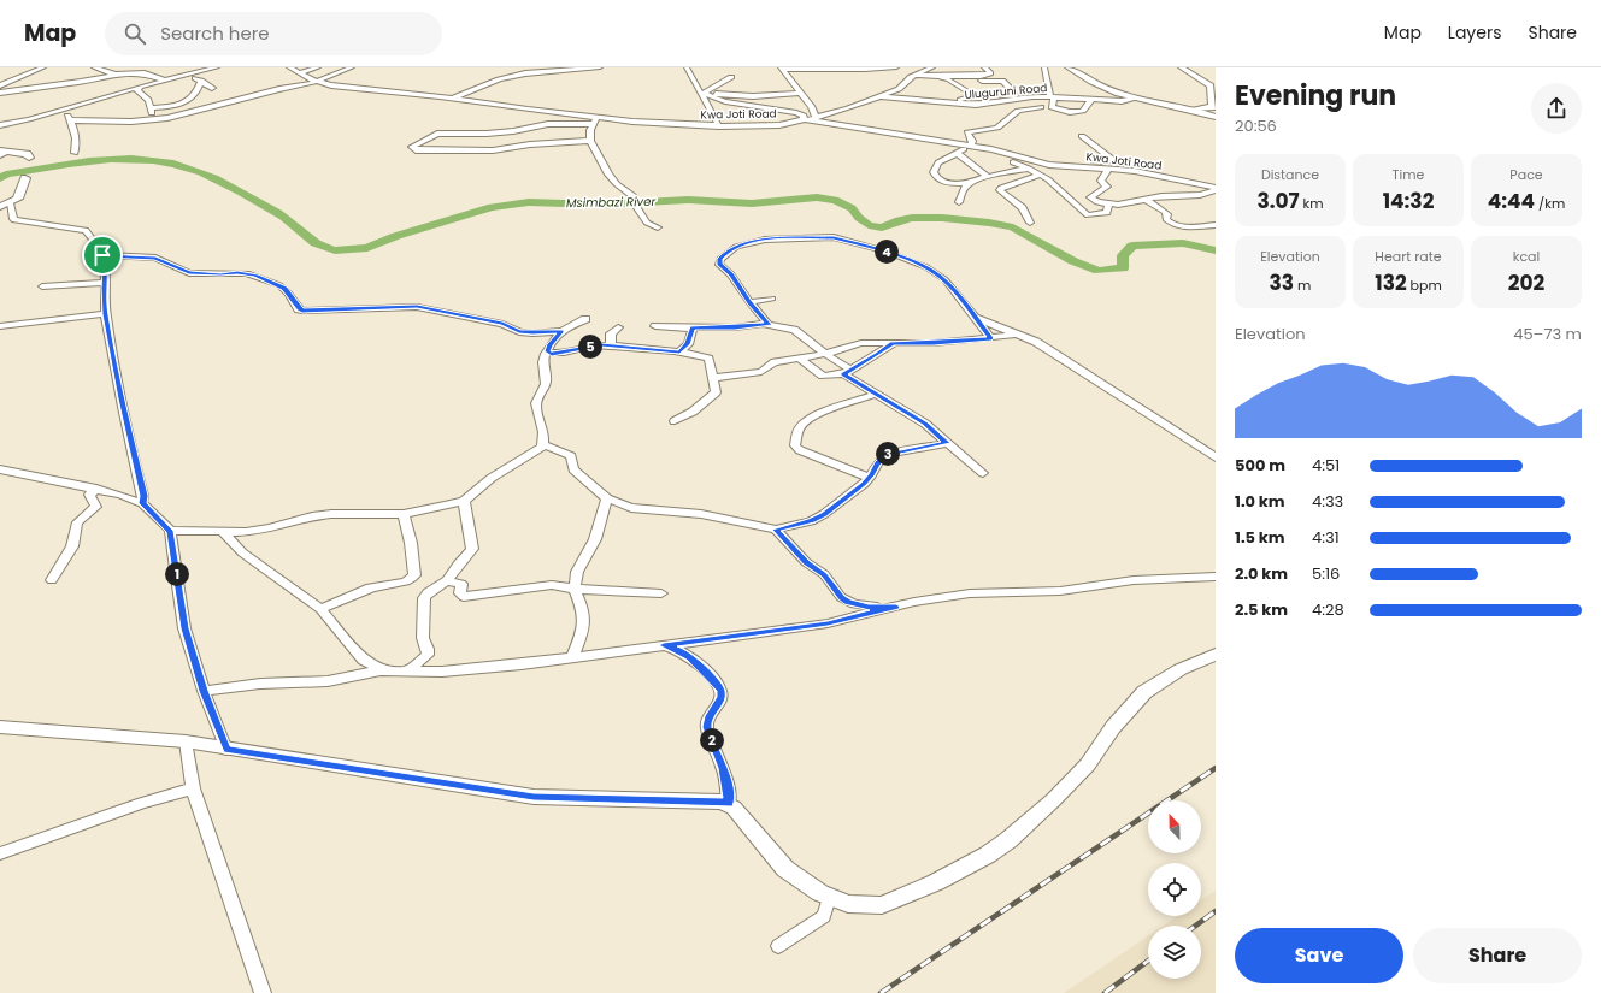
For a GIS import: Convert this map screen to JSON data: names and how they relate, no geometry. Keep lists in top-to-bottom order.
{
  "streets": {
    "street": ["Uluguruni Road", "Kwa Joti Road"]
  },
  "crossings": [
    ["Uluguruni Road", "Kwa Joti Road"]
  ],
  "water": ["Msimbazi River"],
  "north": "top",
  "page": {
    "header": "Map",
    "search": "Search here",
    "nav": ["Map", "Layers", "Share"],
    "heading": ["Evening run", "20:56"],
    "stats": [
      ["Distance", "3.07 km"],
      ["Time", "14:32"],
      ["Pace", "4:44 /km"],
      ["Elevation", "33 m"],
      ["Heart rate", "132 bpm"],
      ["kcal", "202"]
    ],
    "pins": [
      "4",
      "5",
      "3",
      "1",
      "2"
    ],
    "chart": ["Elevation", "45–73 m"],
    "list": [
      {
        "name": "500 m",
        "note": "4:51"
      },
      {
        "name": "1.0 km",
        "note": "4:33"
      },
      {
        "name": "1.5 km",
        "note": "4:31"
      },
      {
        "name": "2.0 km",
        "note": "5:16"
      },
      {
        "name": "2.5 km",
        "note": "4:28"
      }
    ],
    "buttons": ["Save", "Share"]
  }
}
